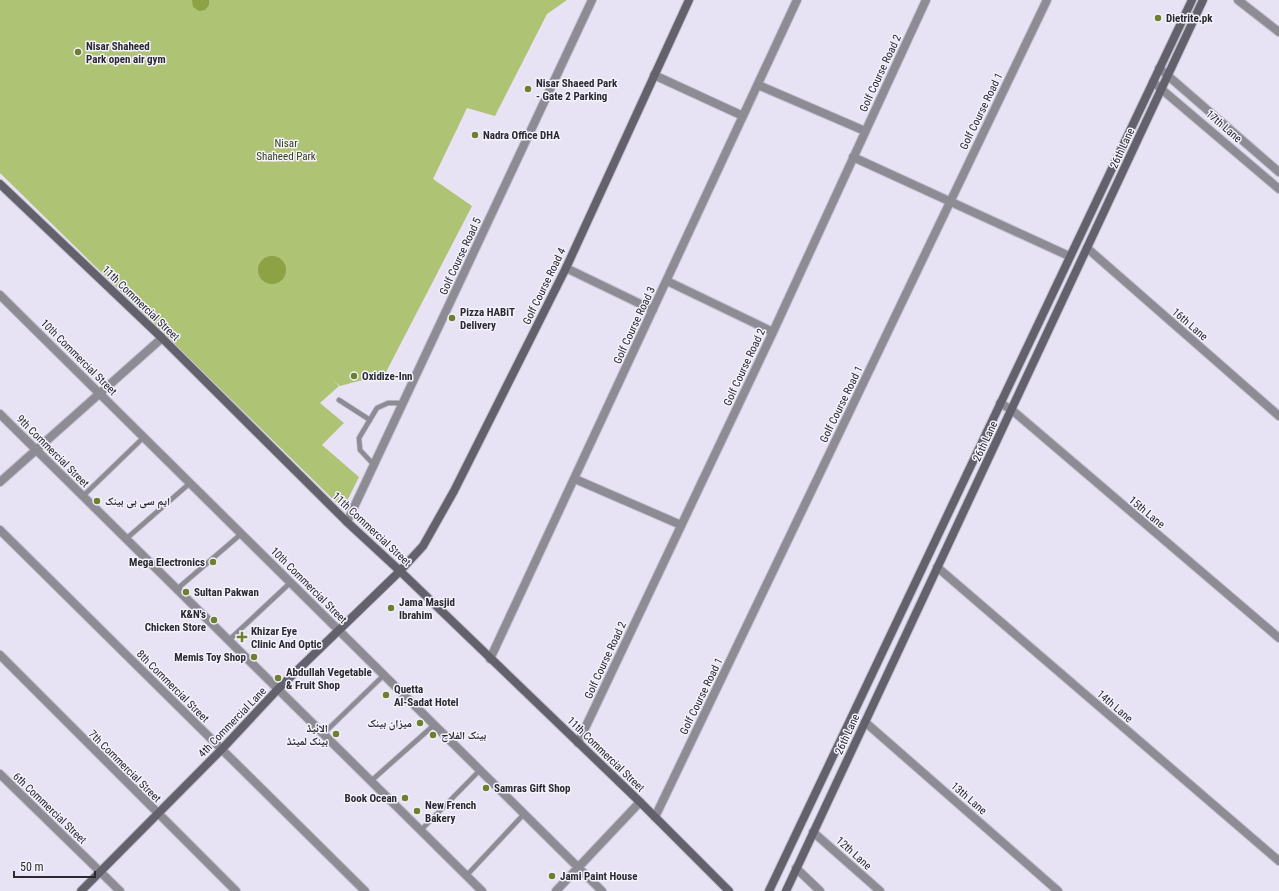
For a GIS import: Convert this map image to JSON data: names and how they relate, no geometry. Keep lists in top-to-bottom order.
{
  "streets": {
    "street": [
      "Golf Course Road 2",
      "Golf Course Road 1",
      "17th Lane",
      "26th Lane",
      "Golf Course Road 5",
      "Golf Course Road 4",
      "11th Commercial Street",
      "16th Lane",
      "Golf Course Road 3",
      "10th Commercial Street",
      "9th Commercial Street",
      "15th Lane",
      "8th Commercial Street",
      "14th Lane",
      "4th Commercial Lane",
      "7th Commercial Street",
      "13th Lane",
      "6th Commercial Street",
      "12th Lane"
    ]
  },
  "crossings": [
    ["Golf Course Road 2", "11th Commercial Street"],
    ["Golf Course Road 1", "11th Commercial Street"],
    ["17th Lane", "26th Lane"],
    ["26th Lane", "16th Lane"],
    ["26th Lane", "15th Lane"],
    ["26th Lane", "14th Lane"],
    ["26th Lane", "13th Lane"],
    ["26th Lane", "12th Lane"],
    ["Golf Course Road 5", "11th Commercial Street"],
    ["Golf Course Road 4", "11th Commercial Street"],
    ["Golf Course Road 4", "4th Commercial Lane"],
    ["11th Commercial Street", "Golf Course Road 3"],
    ["11th Commercial Street", "4th Commercial Lane"],
    ["10th Commercial Street", "4th Commercial Lane"],
    ["9th Commercial Street", "4th Commercial Lane"],
    ["8th Commercial Street", "4th Commercial Lane"],
    ["4th Commercial Lane", "7th Commercial Street"],
    ["4th Commercial Lane", "6th Commercial Street"]
  ],
  "parks": ["Nisar Shaheed Park"],
  "places": {
    "other": [
      "Dietrite.pk",
      "Nisar Shaheed Park open air gym",
      "Nisar Shaeed Park - Gate 2 Parking",
      "Nadra Office DHA",
      "Pizza HABiT Delivery",
      "Oxidize-Inn",
      "ایم سی بی بینک",
      "Mega Electronics",
      "Sultan Pakwan",
      "Jama Masjid Ibrahim",
      "K&N's Chicken Store",
      "Memis Toy Shop",
      "Abdullah Vegetable & Fruit Shop",
      "Quetta Al-Sadat Hotel",
      "میزان بینک",
      "الائیڈ بینک لمیٹڈ",
      "بینک الفلاح",
      "Samras Gift Shop",
      "Book Ocean",
      "New French Bakery",
      "Jami Paint House"
    ],
    "health": ["Khizar Eye Clinic And Optic"]
  },
  "scale_bar": "50 m"
}
